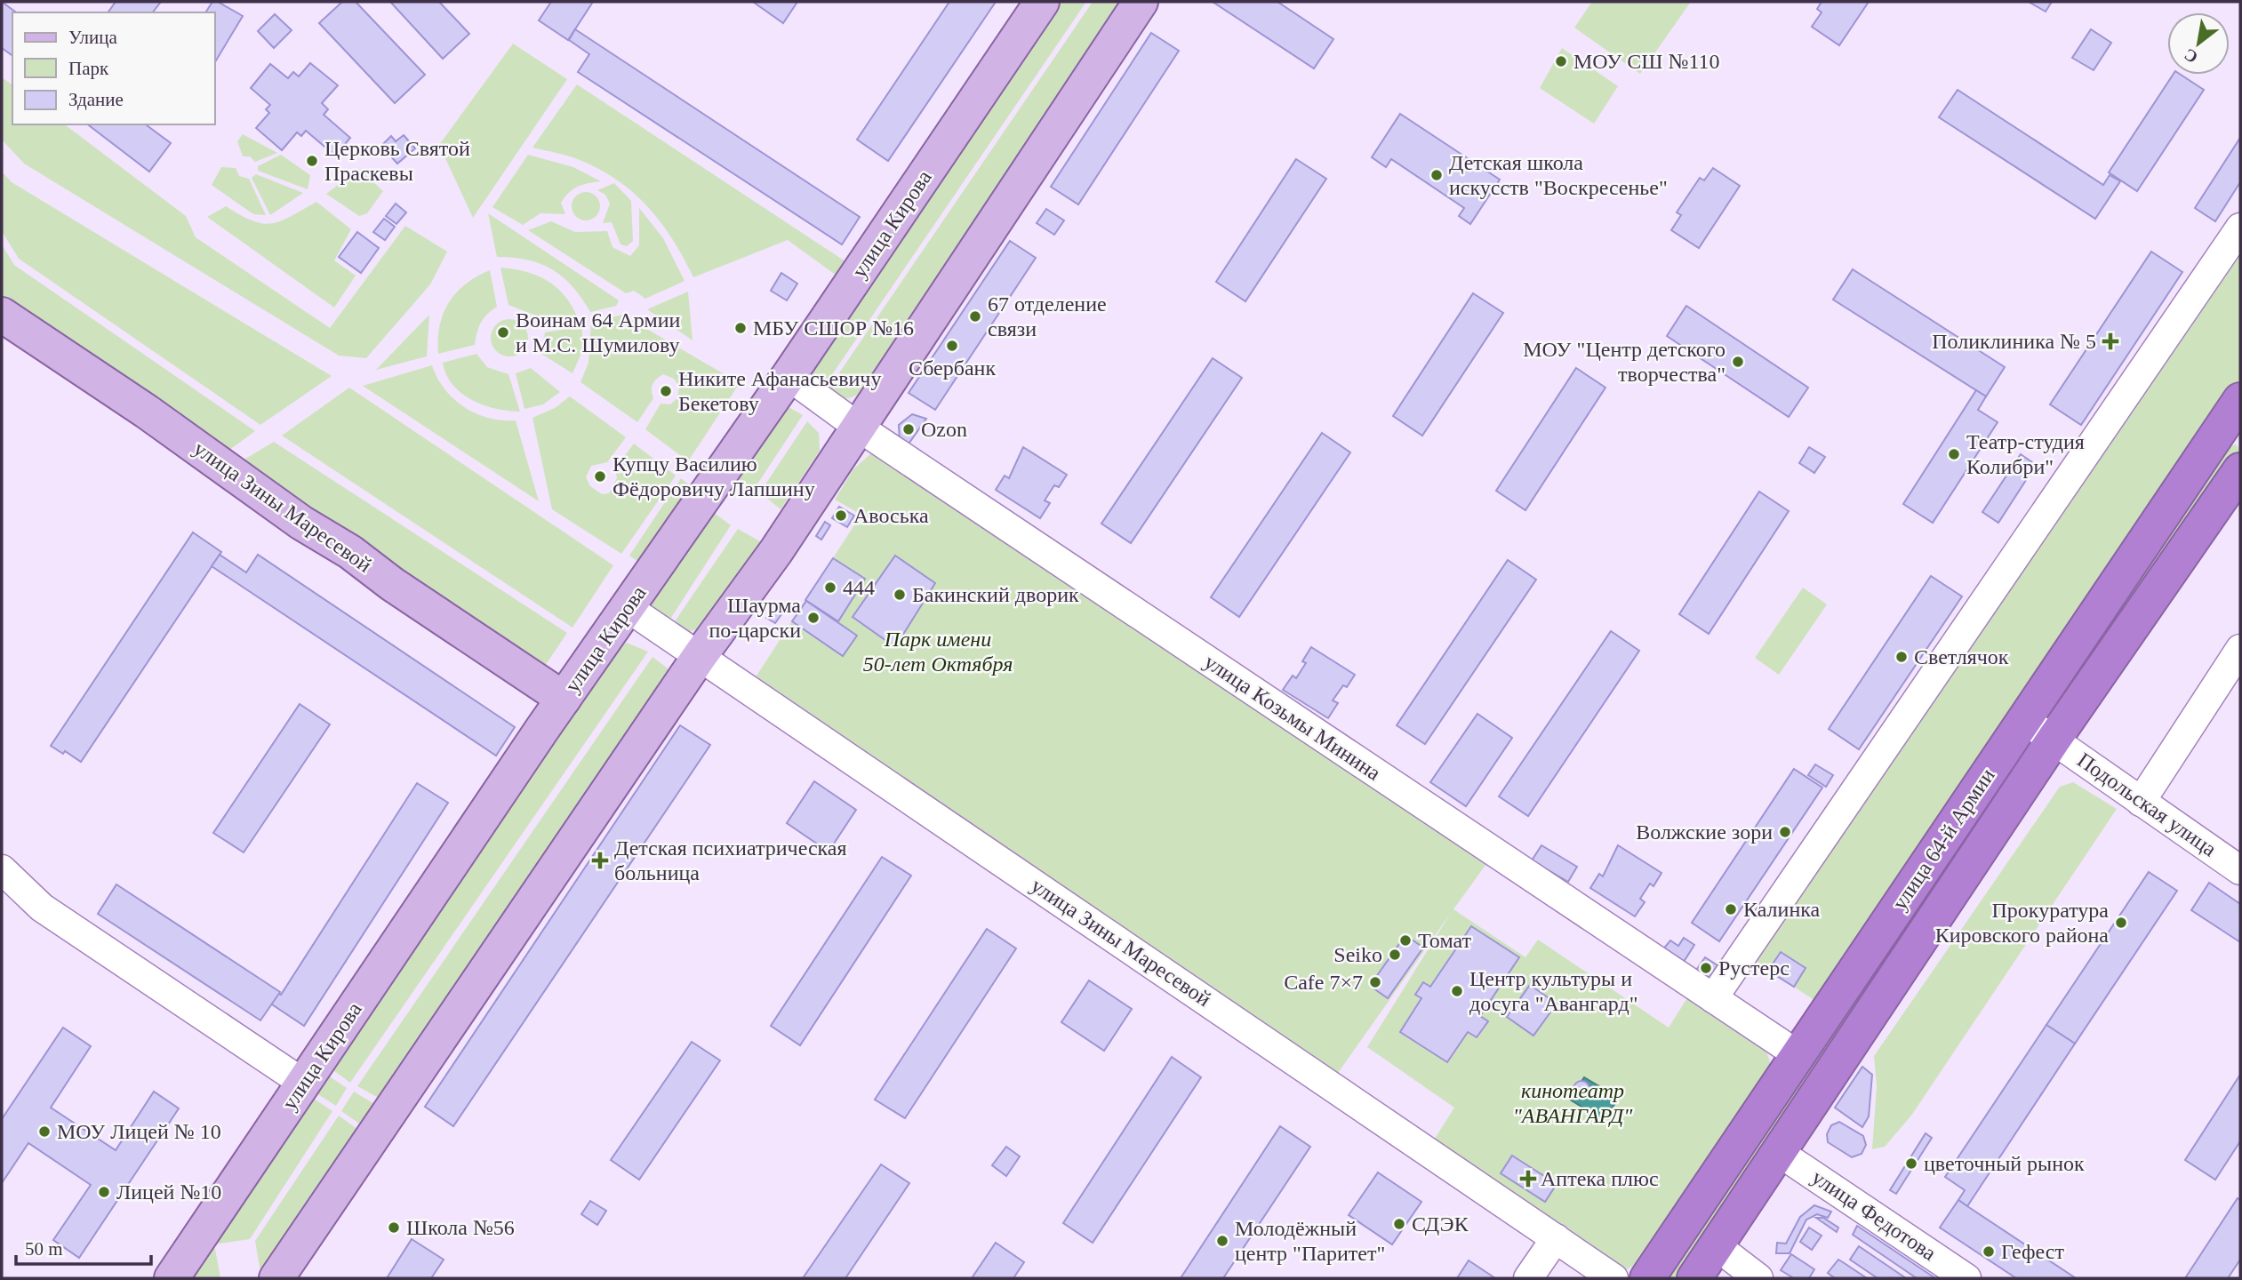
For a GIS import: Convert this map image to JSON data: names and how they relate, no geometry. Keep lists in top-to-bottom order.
{
  "streets": {
    "highway": ["улица 64-й Армии"],
    "main road": ["улица Кирова", "улица Зины Маресевой"],
    "street": ["улица Козьмы Минина", "Подольская улица", "улица Федотова"]
  },
  "crossings": [
    ["улица Кирова", "улица Зины Маресевой"],
    ["улица Кирова", "улица Козьмы Минина"],
    ["улица Козьмы Минина", "улица 64-й Армии"],
    ["Подольская улица", "улица 64-й Армии"],
    ["улица 64-й Армии", "улица Федотова"]
  ],
  "parks": ["Парк имени 50-лет Октября", "кинотеатр \"АВАНГАРД\""],
  "places": {
    "other": [
      "МОУ СШ №110",
      "Церковь Святой Праскевы",
      "Детская школа искусств \"Воскресенье\"",
      "67 отделение связи",
      "МБУ СШОР №16",
      "Воинам 64 Армии и М.С. Шумилову",
      "Сбербанк",
      "МОУ \"Центр детского творчества\"",
      "Никите Афанасьевичу Бекетову",
      "Ozon",
      "Театр-студия Колибри\"",
      "Купцу Василию Фёдоровичу Лапшину",
      "Авоська",
      "444",
      "Бакинский дворик",
      "Шаурма по-царски",
      "Светлячок",
      "Волжские зори",
      "Калинка",
      "Прокуратура Кировского района",
      "Томат",
      "Seiko",
      "Рустерс",
      "Cafe 7×7",
      "Центр культуры и досуга \"Авангард\"",
      "МОУ Лицей № 10",
      "цветочный рынок",
      "Лицей №10",
      "СДЭК",
      "Школа №56",
      "Молодёжный центр \"Паритет\"",
      "Гефест"
    ],
    "health": ["Поликлиника № 5", "Детская психиатрическая больница", "Аптека плюс"]
  },
  "legend": ["Улица", "Парк", "Здание"],
  "scale_bar": "50 m",
  "north": "bottom left"
}
